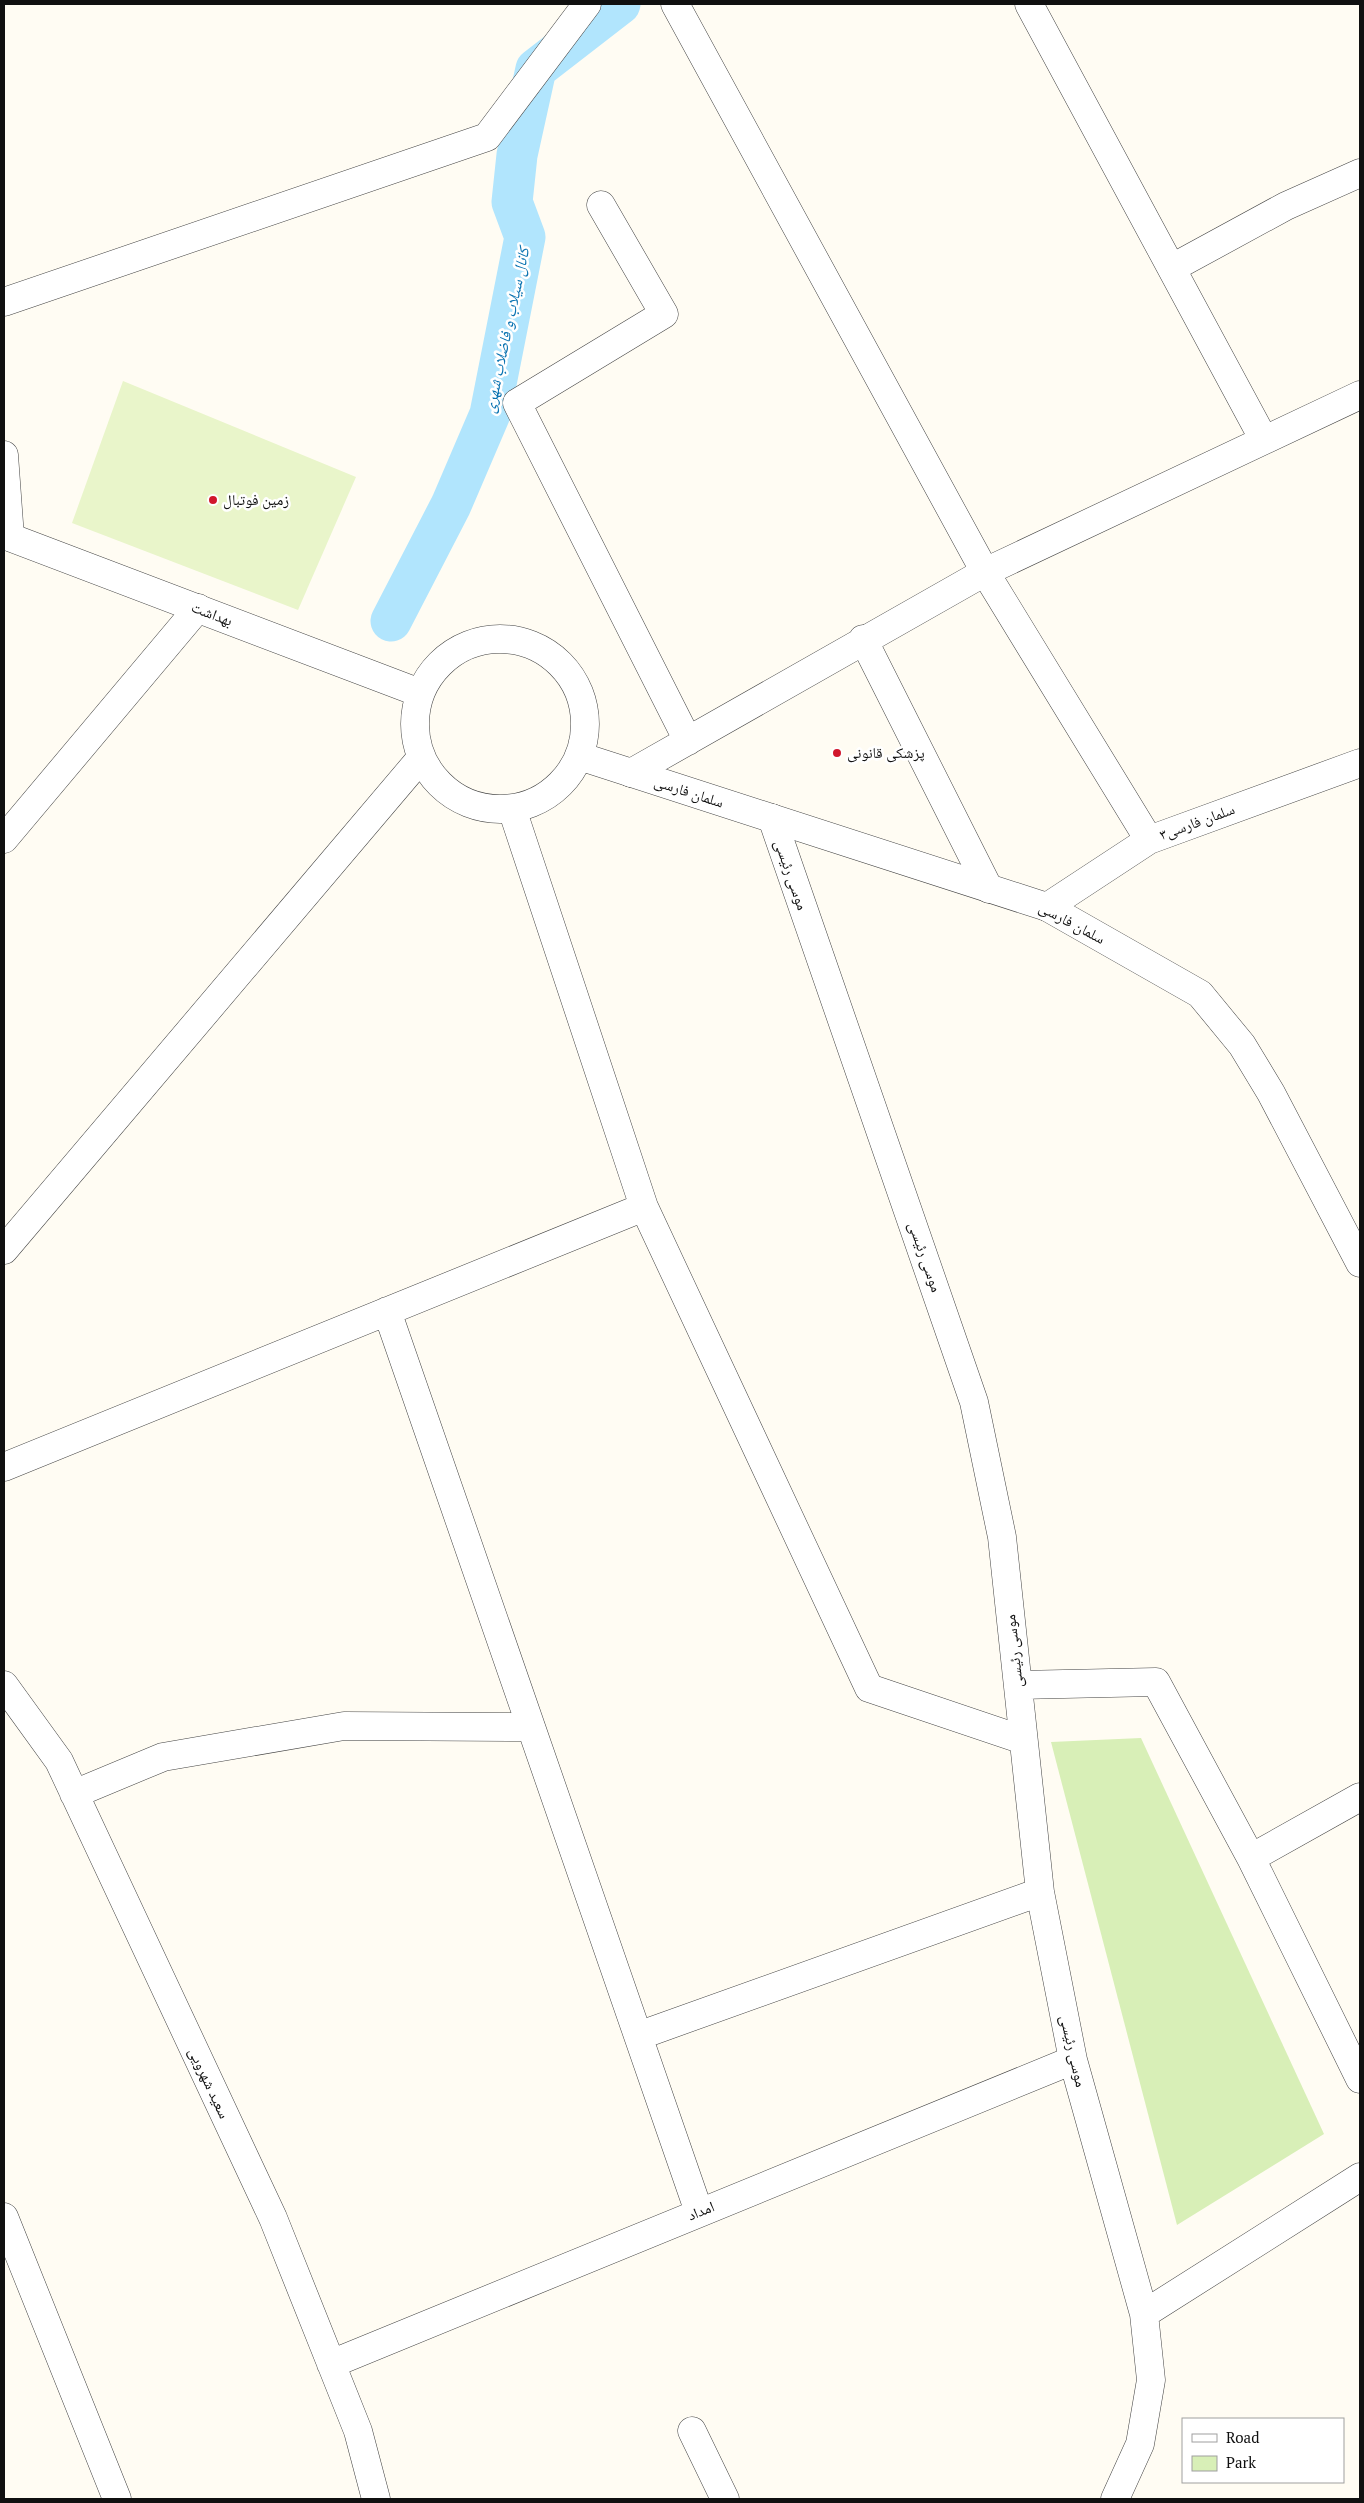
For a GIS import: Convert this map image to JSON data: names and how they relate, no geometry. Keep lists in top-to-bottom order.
{
  "streets": {
    "street": [
      "بهداشت",
      "سلمان فارسی",
      "سلمان فارسی۳",
      "موسی رئیسی",
      "سعید شهرویی",
      "امداد"
    ]
  },
  "crossings": [
    ["بهداشت", "سلمان فارسی"],
    ["سلمان فارسی", "سلمان فارسی۳"],
    ["سلمان فارسی", "موسی رئیسی"],
    ["موسی رئیسی", "امداد"],
    ["سعید شهرویی", "امداد"]
  ],
  "water": ["کانال سیلاب و فاضلاب شهری"],
  "places": ["زمین فوتبال", "پزشکی قانونی"],
  "legend": ["Road", "Park"]
}
